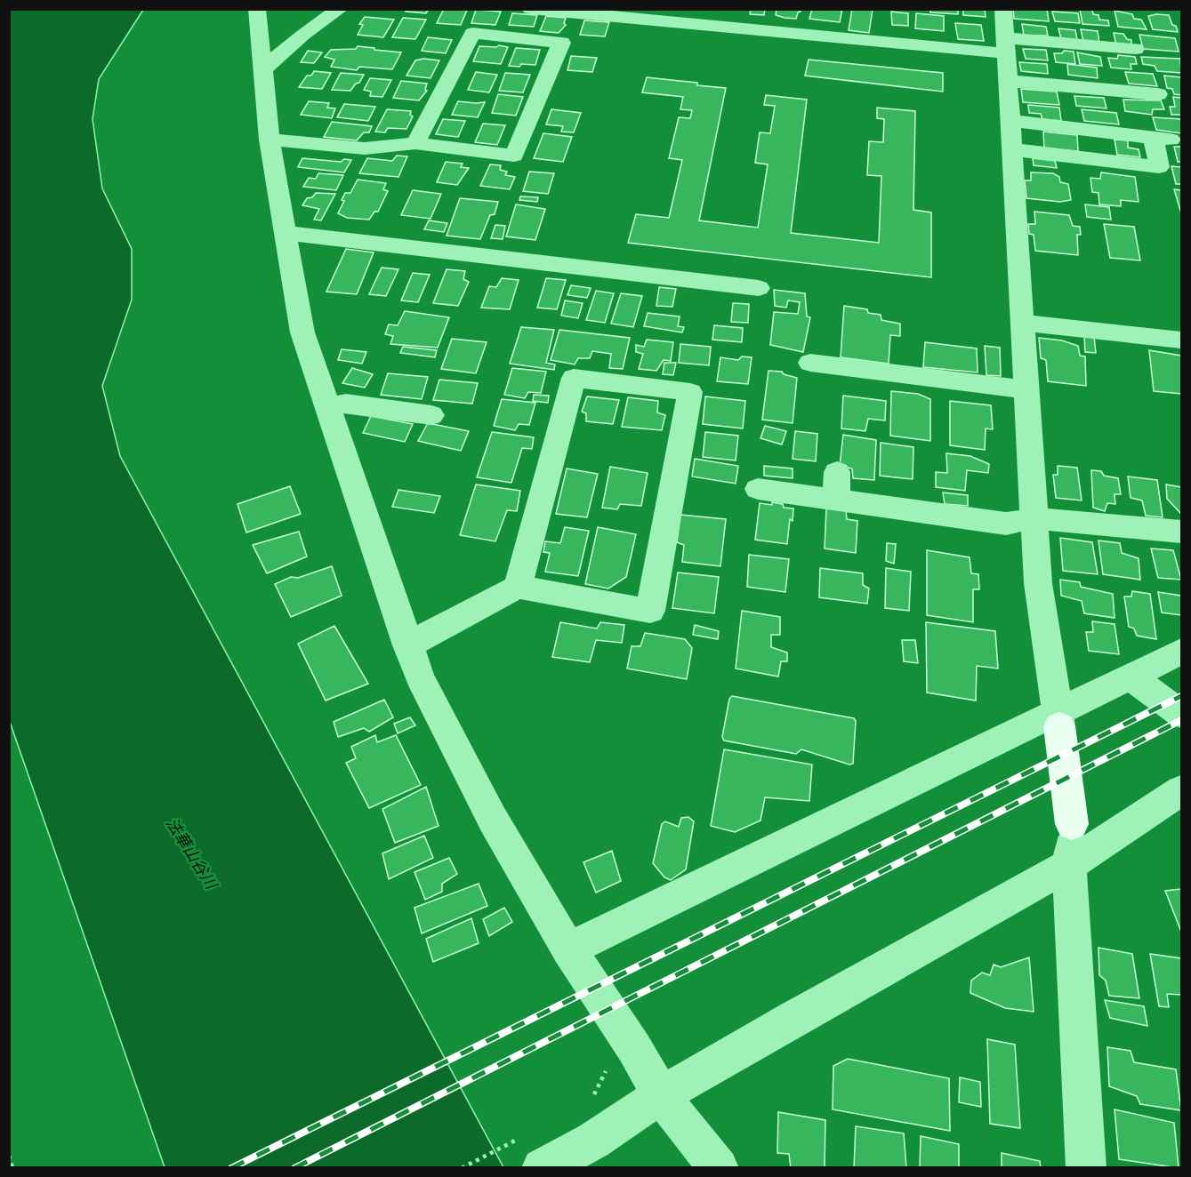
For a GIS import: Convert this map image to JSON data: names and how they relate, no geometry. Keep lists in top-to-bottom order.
{
  "water": ["法華山谷川"]
}
